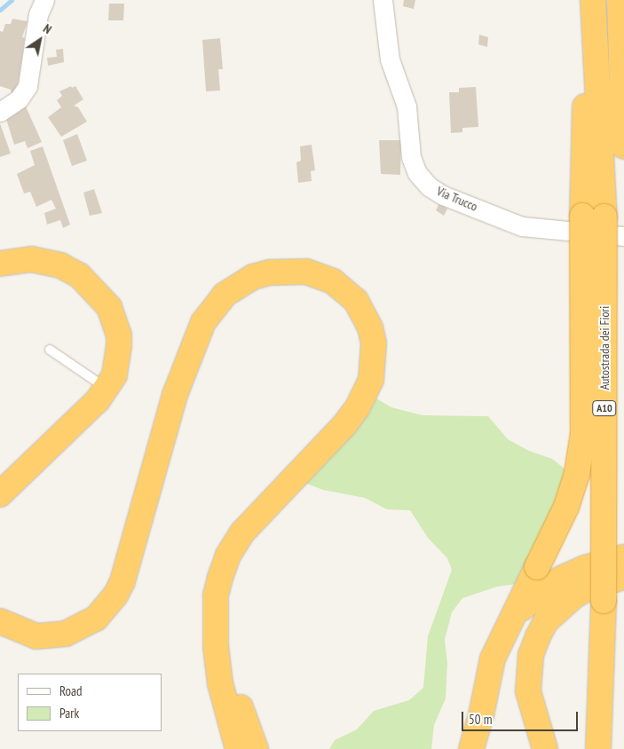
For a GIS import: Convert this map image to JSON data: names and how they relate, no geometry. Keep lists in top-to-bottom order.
{
  "streets": {
    "highway": ["Autostrada dei Fiori", "A10"],
    "street": ["Via Trucco"]
  },
  "legend": ["Road", "Park"],
  "scale_bar": "50 m",
  "north": "top right"
}
